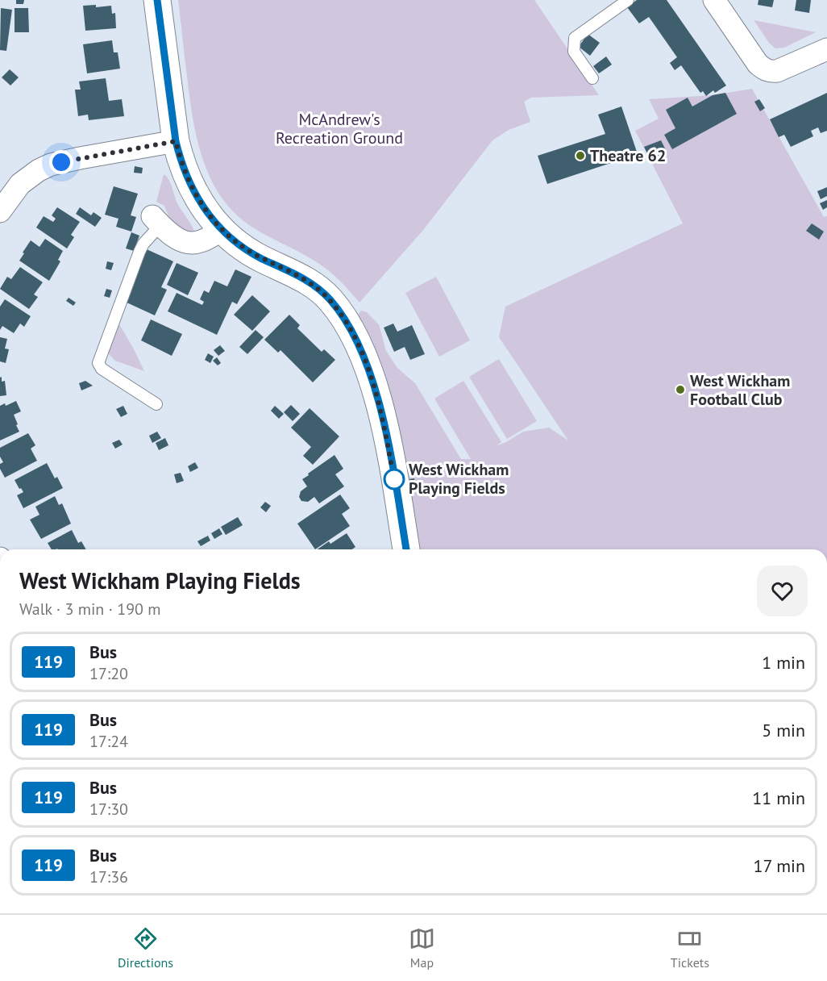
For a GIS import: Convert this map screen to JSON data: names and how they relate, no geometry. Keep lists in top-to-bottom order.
{
  "parks": ["McAndrew's Recreation Ground"],
  "places": ["Theatre 62", "West Wickham Football Club", "West Wickham Playing Fields"],
  "lines": ["bus line 119"],
  "page": {
    "heading": ["West Wickham Playing Fields", "Walk · 3 min · 190 m"],
    "list": [
      {
        "mark": "119",
        "name": "Bus",
        "note": "17:20",
        "value": "1 min"
      },
      {
        "mark": "119",
        "name": "Bus",
        "note": "17:24",
        "value": "5 min"
      },
      {
        "mark": "119",
        "name": "Bus",
        "note": "17:30",
        "value": "11 min"
      },
      {
        "mark": "119",
        "name": "Bus",
        "note": "17:36",
        "value": "17 min"
      }
    ],
    "tabs": ["Directions", "Map", "Tickets"]
  }
}
